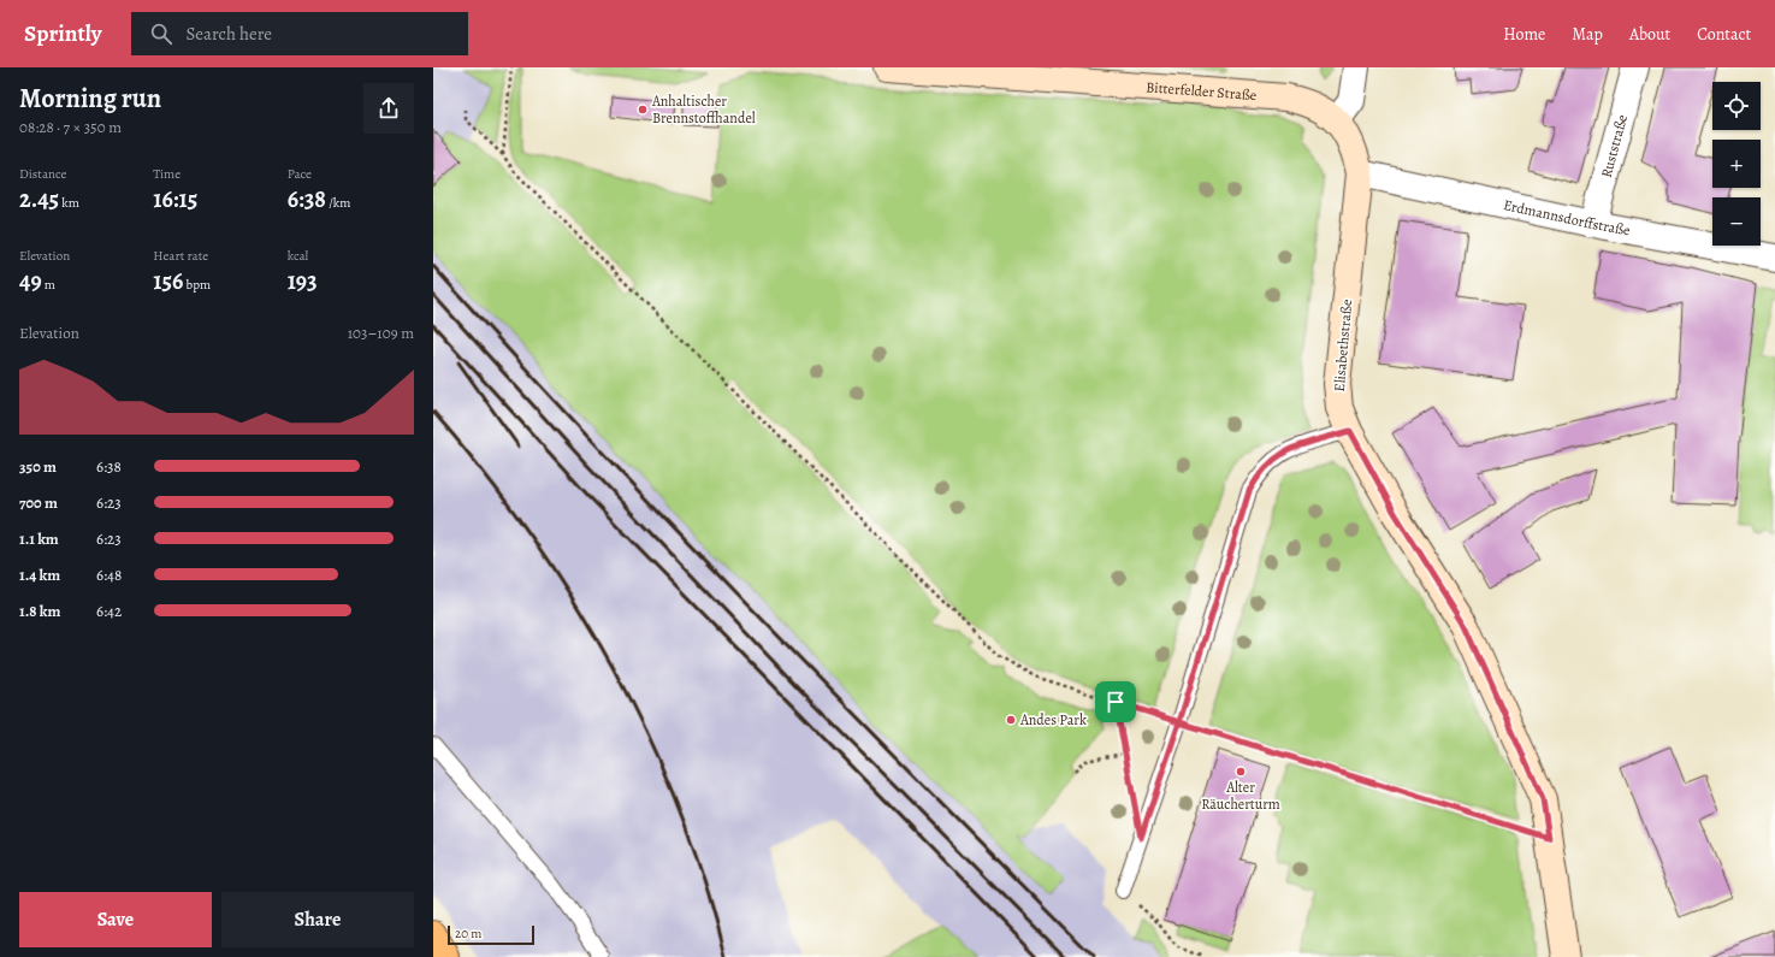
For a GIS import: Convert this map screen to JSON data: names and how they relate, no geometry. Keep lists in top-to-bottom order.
{
  "streets": {
    "street": [
      "Bitterfelder Straße",
      "Ruststraße",
      "Erdmannsdorffstraße",
      "Elisabethstraße"
    ]
  },
  "crossings": [
    ["Bitterfelder Straße", "Erdmannsdorffstraße"],
    ["Bitterfelder Straße", "Elisabethstraße"],
    ["Ruststraße", "Erdmannsdorffstraße"],
    ["Erdmannsdorffstraße", "Elisabethstraße"]
  ],
  "places": ["Anhaltischer Brennstoffhandel", "Andes Park", "Alter Räucherturm"],
  "scale_bar": "20 m",
  "page": {
    "header": "Sprintly",
    "search": "Search here",
    "nav": [
      "Home",
      "Map",
      "About",
      "Contact"
    ],
    "heading": ["Morning run", "08:28 · 7 × 350 m"],
    "map_buttons": ["+", "−"],
    "stats": [
      ["Distance", "2.45 km"],
      ["Time", "16:15"],
      ["Pace", "6:38 /km"],
      ["Elevation", "49 m"],
      ["Heart rate", "156 bpm"],
      ["kcal", "193"]
    ],
    "chart": ["Elevation", "103–109 m"],
    "list": [
      {
        "name": "350 m",
        "note": "6:38"
      },
      {
        "name": "700 m",
        "note": "6:23"
      },
      {
        "name": "1.1 km",
        "note": "6:23"
      },
      {
        "name": "1.4 km",
        "note": "6:48"
      },
      {
        "name": "1.8 km",
        "note": "6:42"
      }
    ],
    "buttons": ["Save", "Share"],
    "scale": "20 m"
  }
}
